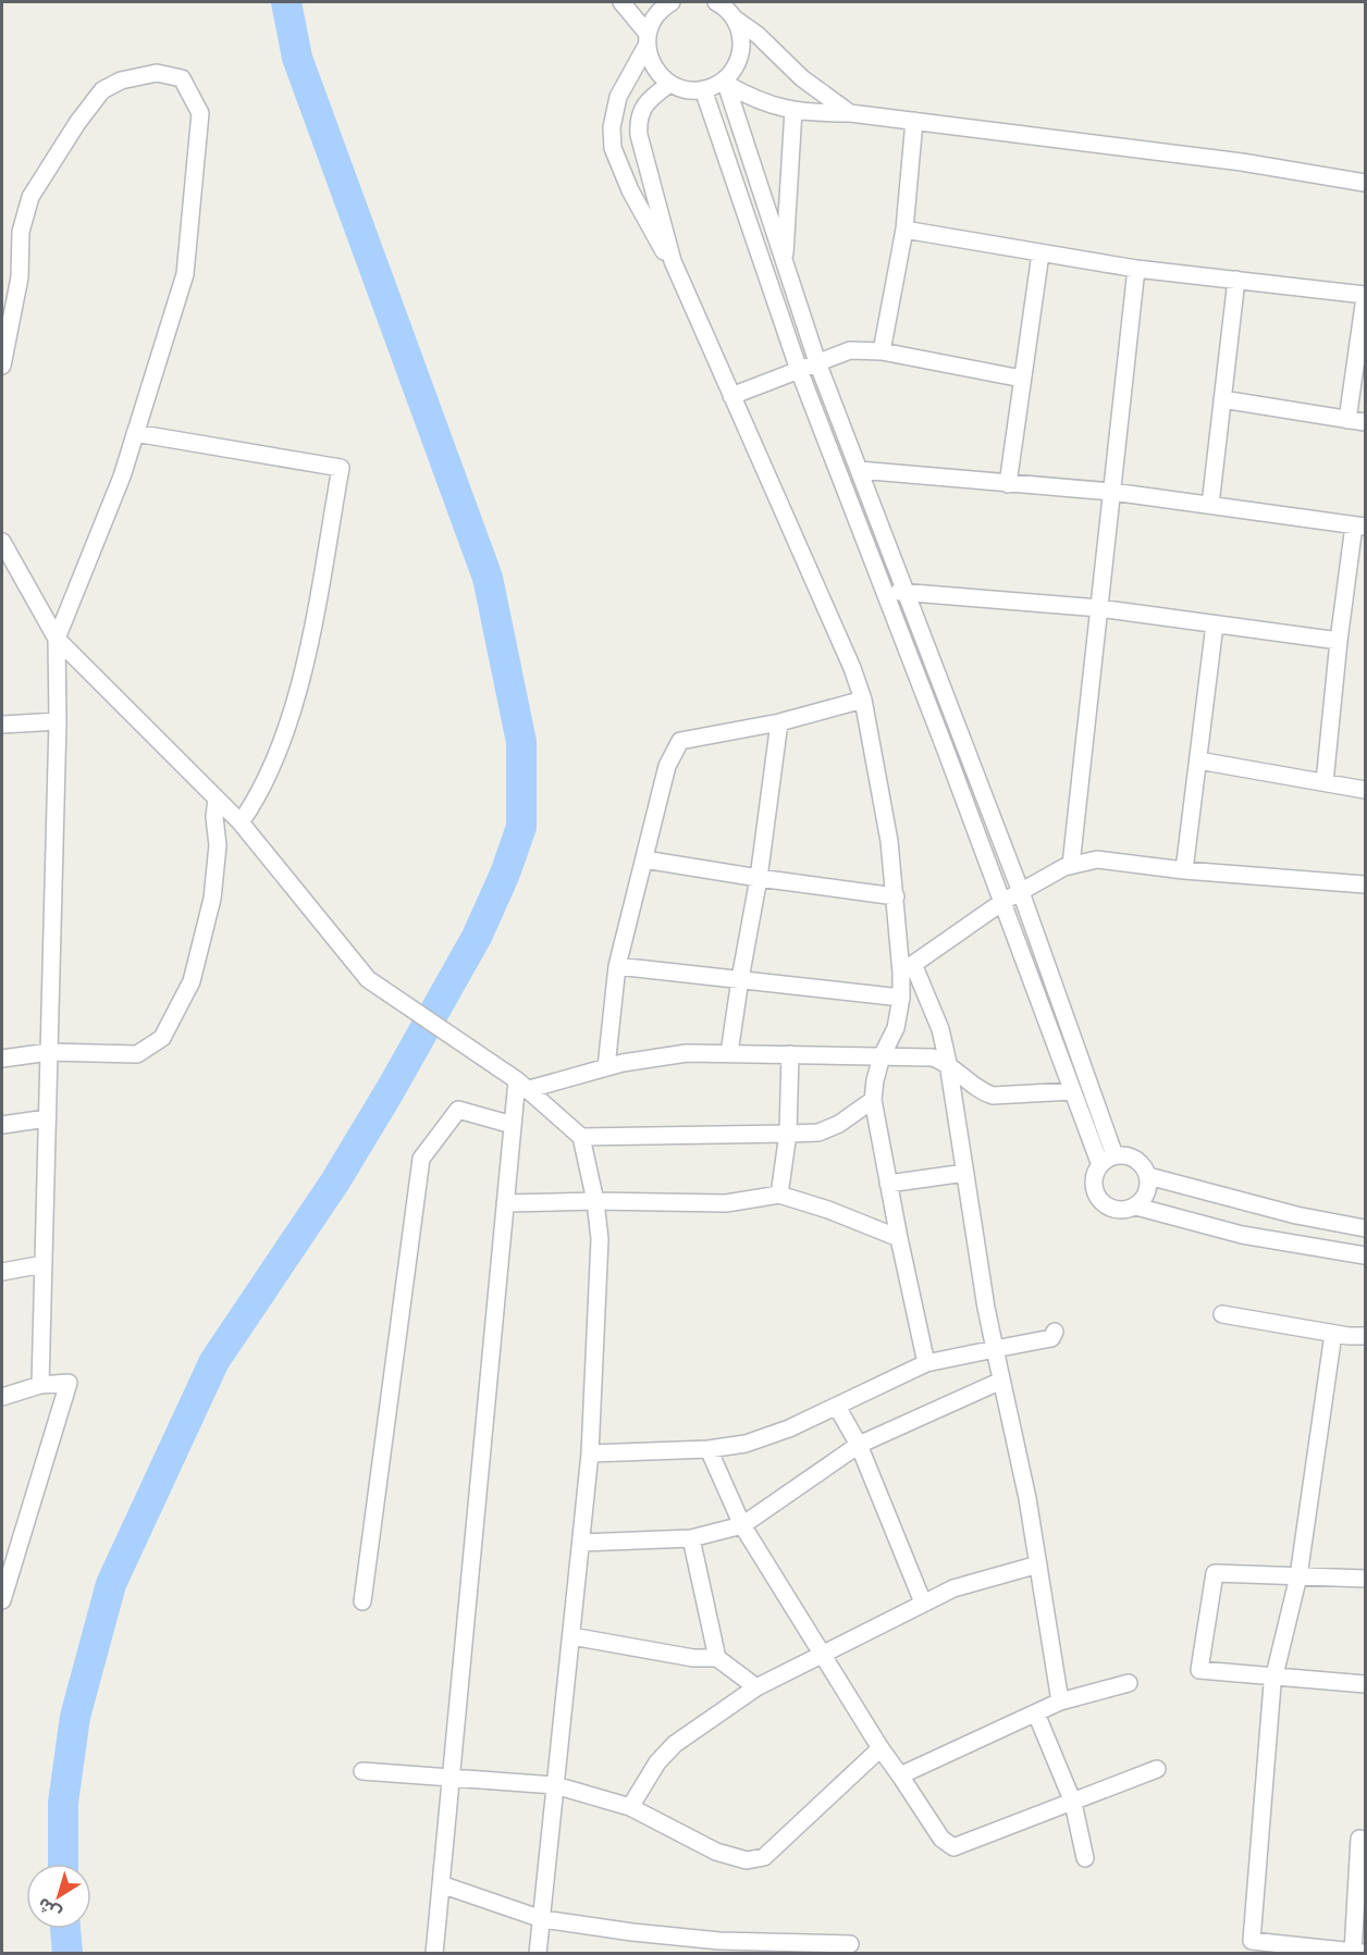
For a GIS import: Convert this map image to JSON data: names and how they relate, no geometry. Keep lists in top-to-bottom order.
{
  "north": "bottom left"
}
